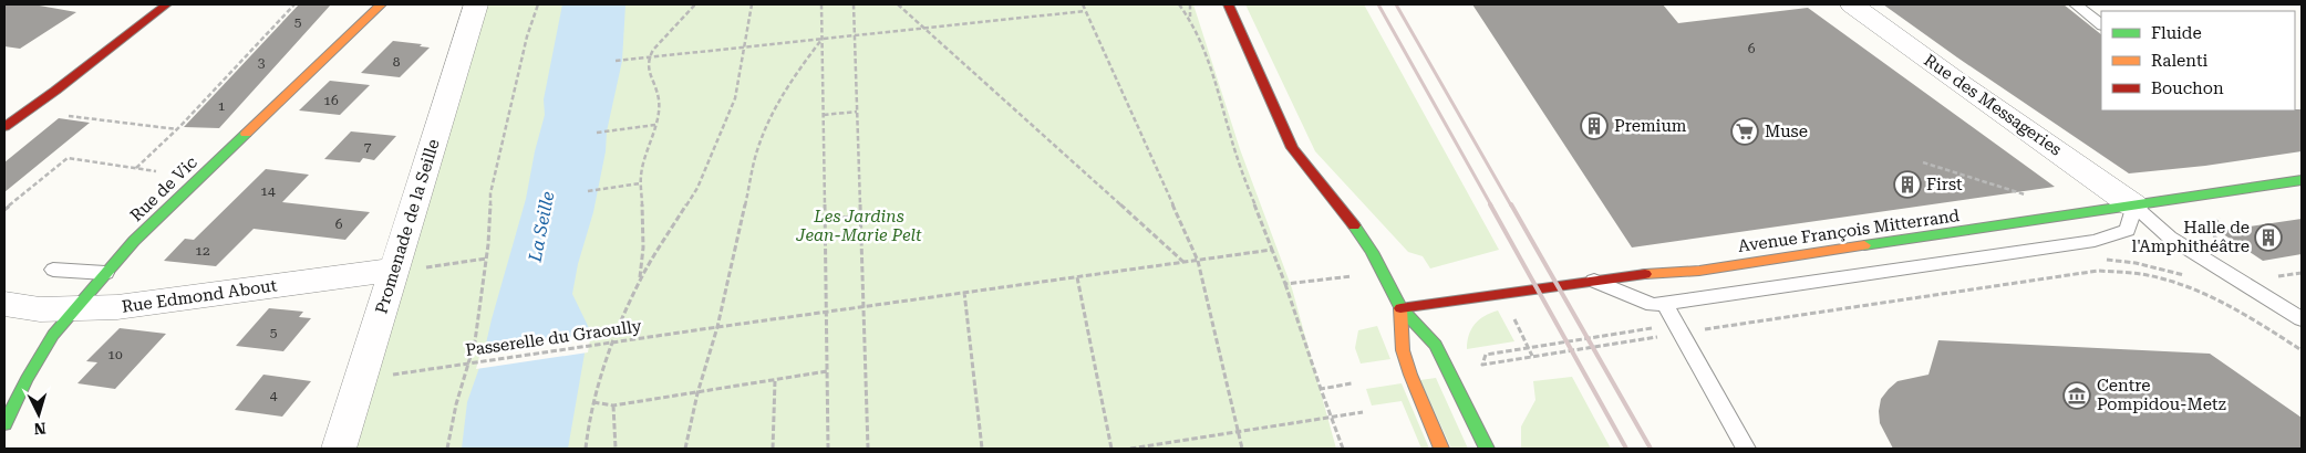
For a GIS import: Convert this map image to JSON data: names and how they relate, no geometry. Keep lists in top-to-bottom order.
{
  "streets": {
    "street": [
      "Rue des Messageries",
      "Rue de Vic",
      "Promenade de la Seille",
      "Avenue François Mitterrand",
      "Rue Edmond About"
    ],
    "path": ["Passerelle du Graoully"]
  },
  "crossings": [
    ["Rue des Messageries", "Avenue François Mitterrand"],
    ["Rue de Vic", "Rue Edmond About"],
    ["Promenade de la Seille", "Rue Edmond About"]
  ],
  "water": ["La Seille"],
  "parks": ["Les Jardins Jean-Marie Pelt"],
  "places": {
    "building": ["Premium", "First", "Halle de l'Amphithéâtre"],
    "supermarket": ["Muse"],
    "museum": ["Centre Pompidou-Metz"]
  },
  "house_numbers": [
    "5",
    "6",
    "8",
    "3",
    "16",
    "1",
    "7",
    "14",
    "6",
    "12",
    "5",
    "10",
    "4"
  ],
  "legend": ["Fluide", "Ralenti", "Bouchon"],
  "north": "bottom"
}
